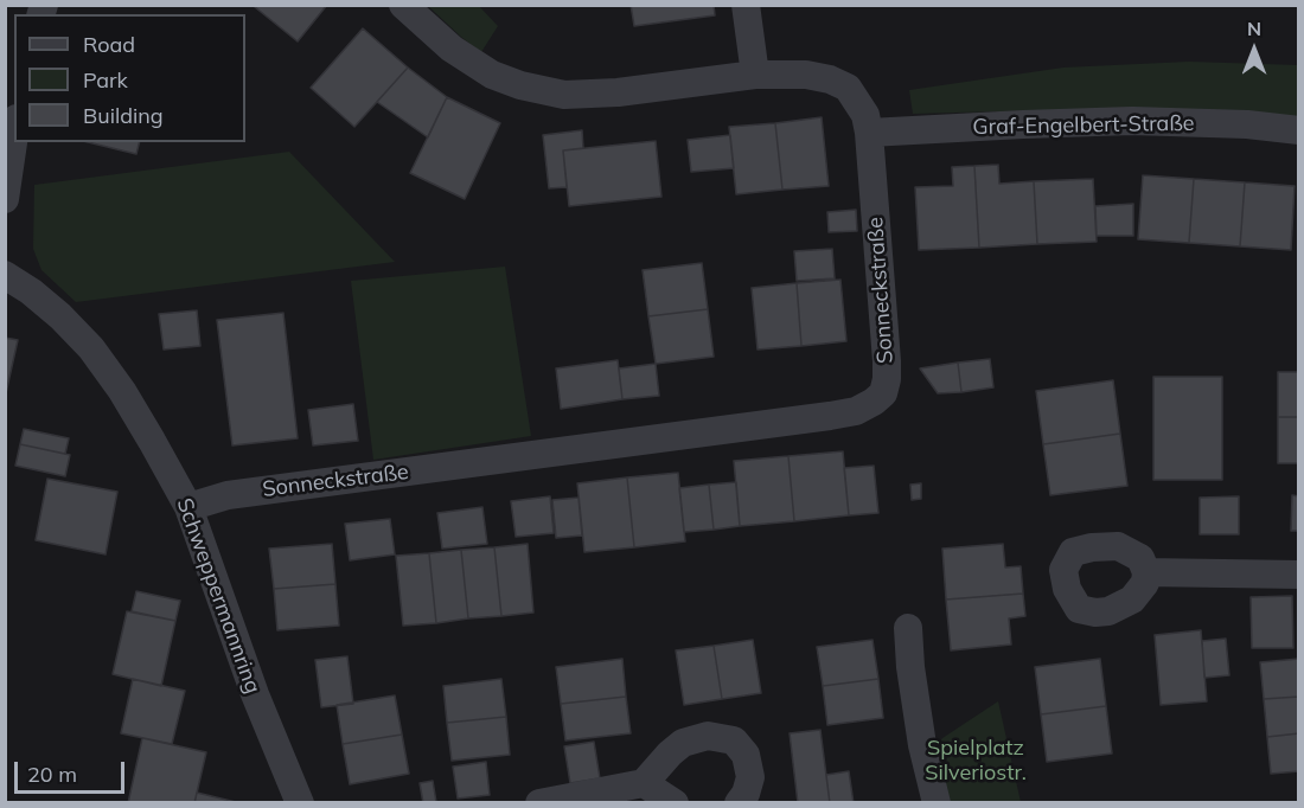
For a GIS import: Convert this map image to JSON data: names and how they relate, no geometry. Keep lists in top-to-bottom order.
{
  "streets": {
    "street": ["Graf-Engelbert-Straße", "Sonneckstraße", "Schweppermannring"]
  },
  "crossings": [
    ["Graf-Engelbert-Straße", "Sonneckstraße"],
    ["Sonneckstraße", "Schweppermannring"]
  ],
  "parks": ["Spielplatz Silveriostr."],
  "legend": ["Road", "Park", "Building"],
  "scale_bar": "20 m",
  "north": "top"
}
